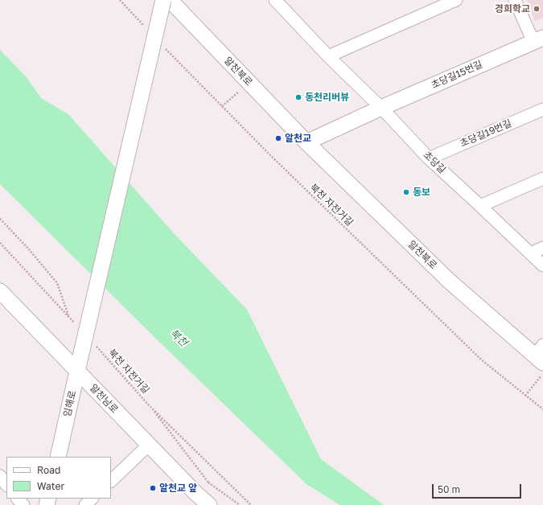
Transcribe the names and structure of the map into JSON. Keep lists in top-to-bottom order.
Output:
{
  "streets": {
    "street": [
      "알천북로",
      "초당길15번길",
      "초당길19번길",
      "초당길",
      "알천남로",
      "임해로"
    ],
    "path": ["북천 자전거길"]
  },
  "crossings": [
    ["초당길15번길", "초당길"],
    ["초당길19번길", "초당길"],
    ["북천 자전거길", "임해로"],
    ["알천남로", "임해로"]
  ],
  "water": ["북천"],
  "places": [
    "경희학교",
    "동천리버뷰",
    "알천교",
    "동보",
    "알천교 앞"
  ],
  "legend": ["Road", "Water"],
  "scale_bar": "50 m"
}
